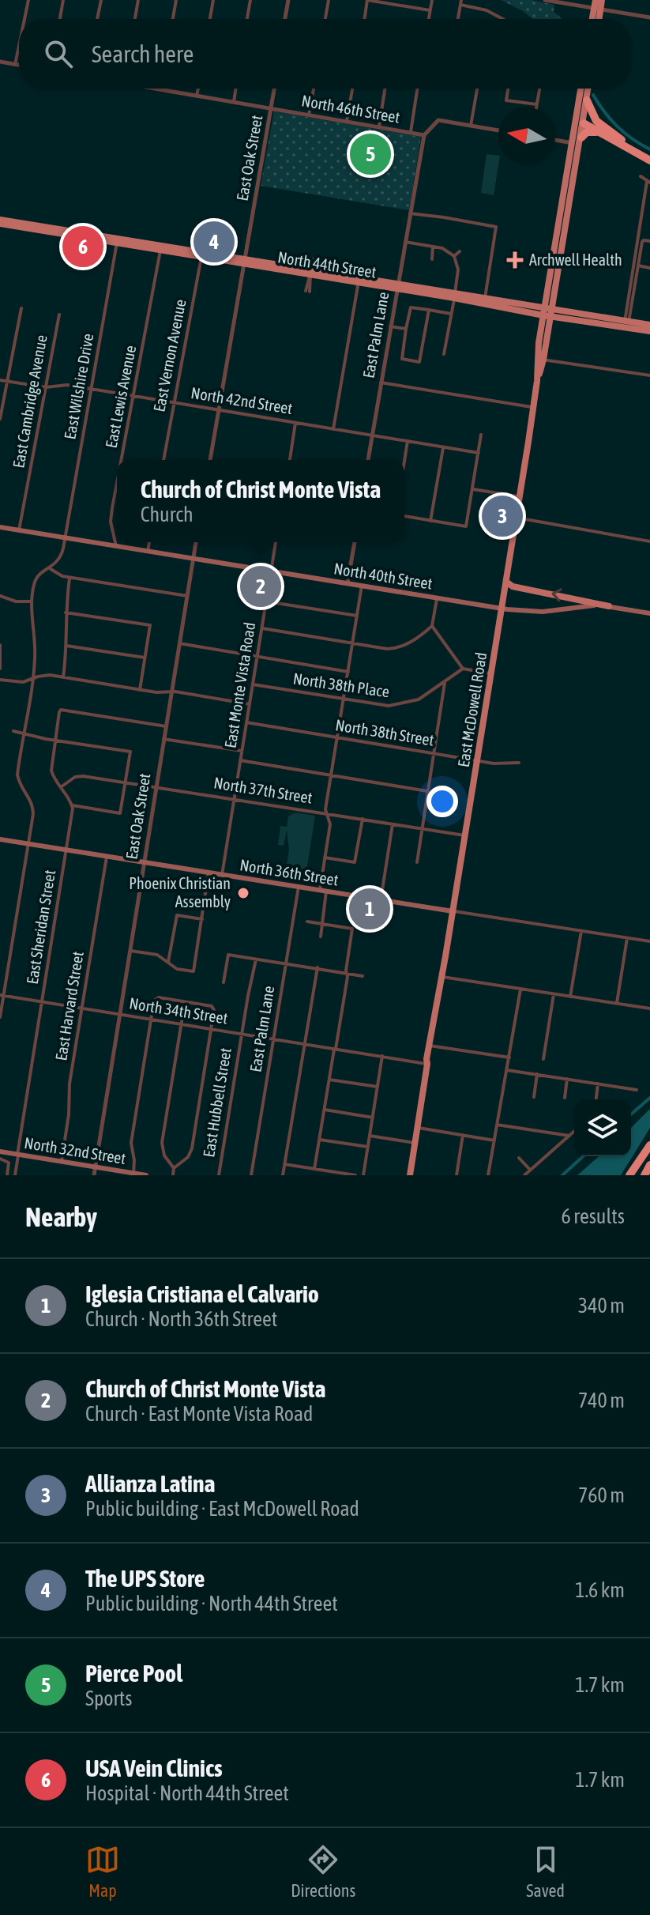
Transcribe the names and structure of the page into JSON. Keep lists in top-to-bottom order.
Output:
{
  "streets": {
    "main road": [
      "North 44th Street",
      "North 40th Street",
      "East McDowell Road",
      "North 36th Street",
      "North 32nd Street"
    ],
    "street": [
      "North 46th Street",
      "East Oak Street",
      "East Palm Lane",
      "East Vernon Avenue",
      "East Wilshire Drive",
      "East Lewis Avenue",
      "North 42nd Street",
      "East Cambridge Avenue",
      "East Monte Vista Road",
      "North 38th Place",
      "North 38th Street",
      "North 37th Street",
      "East Sheridan Street",
      "East Harvard Street",
      "North 34th Street",
      "East Hubbell Street"
    ]
  },
  "crossings": [
    ["North 46th Street", "East Oak Street"],
    ["North 46th Street", "East Palm Lane"],
    ["East Oak Street", "North 44th Street"],
    ["East Oak Street", "North 42nd Street"],
    ["East Oak Street", "North 40th Street"],
    ["East Oak Street", "North 37th Street"],
    ["East Oak Street", "North 36th Street"],
    ["East Oak Street", "North 34th Street"],
    ["East Oak Street", "North 32nd Street"],
    ["North 44th Street", "East Palm Lane"],
    ["North 44th Street", "East Vernon Avenue"],
    ["North 44th Street", "East Wilshire Drive"],
    ["North 44th Street", "East Lewis Avenue"],
    ["North 44th Street", "East McDowell Road"],
    ["East Palm Lane", "North 42nd Street"],
    ["East Palm Lane", "North 36th Street"],
    ["East Palm Lane", "North 34th Street"],
    ["East Vernon Avenue", "North 42nd Street"],
    ["East Wilshire Drive", "North 42nd Street"],
    ["East Wilshire Drive", "North 40th Street"],
    ["East Lewis Avenue", "North 42nd Street"],
    ["East Lewis Avenue", "North 40th Street"],
    ["North 42nd Street", "East Cambridge Avenue"],
    ["East Cambridge Avenue", "North 40th Street"],
    ["North 40th Street", "East Monte Vista Road"],
    ["North 40th Street", "East McDowell Road"],
    ["East Monte Vista Road", "North 38th Place"],
    ["East Monte Vista Road", "North 38th Street"],
    ["East Monte Vista Road", "North 37th Street"],
    ["East Monte Vista Road", "North 36th Street"],
    ["East McDowell Road", "North 38th Street"],
    ["East McDowell Road", "North 37th Street"],
    ["East McDowell Road", "North 36th Street"],
    ["East McDowell Road", "North 34th Street"],
    ["North 36th Street", "East Sheridan Street"],
    ["North 36th Street", "East Harvard Street"],
    ["East Sheridan Street", "North 34th Street"],
    ["East Sheridan Street", "North 32nd Street"],
    ["East Harvard Street", "North 34th Street"],
    ["East Harvard Street", "North 32nd Street"],
    ["North 34th Street", "East Hubbell Street"]
  ],
  "places": {
    "health": ["Archwell Health"],
    "other": ["Phoenix Christian Assembly"]
  },
  "north": "left",
  "page": {
    "search": "Search here",
    "pins": [
      "5",
      "4",
      "6",
      "3",
      "2",
      "1"
    ],
    "popup": ["Church of Christ Monte Vista", "Church"],
    "heading": ["Nearby", "6 results"],
    "list": [
      {
        "mark": "1",
        "name": "Iglesia Cristiana el Calvario",
        "note": "Church · North 36th Street",
        "value": "340 m"
      },
      {
        "mark": "2",
        "name": "Church of Christ Monte Vista",
        "note": "Church · East Monte Vista Road",
        "value": "740 m"
      },
      {
        "mark": "3",
        "name": "Allianza Latina",
        "note": "Public building · East McDowell Road",
        "value": "760 m"
      },
      {
        "mark": "4",
        "name": "The UPS Store",
        "note": "Public building · North 44th Street",
        "value": "1.6 km"
      },
      {
        "mark": "5",
        "name": "Pierce Pool",
        "note": "Sports",
        "value": "1.7 km"
      },
      {
        "mark": "6",
        "name": "USA Vein Clinics",
        "note": "Hospital · North 44th Street",
        "value": "1.7 km"
      }
    ],
    "nav": ["Map", "Directions", "Saved"]
  }
}
